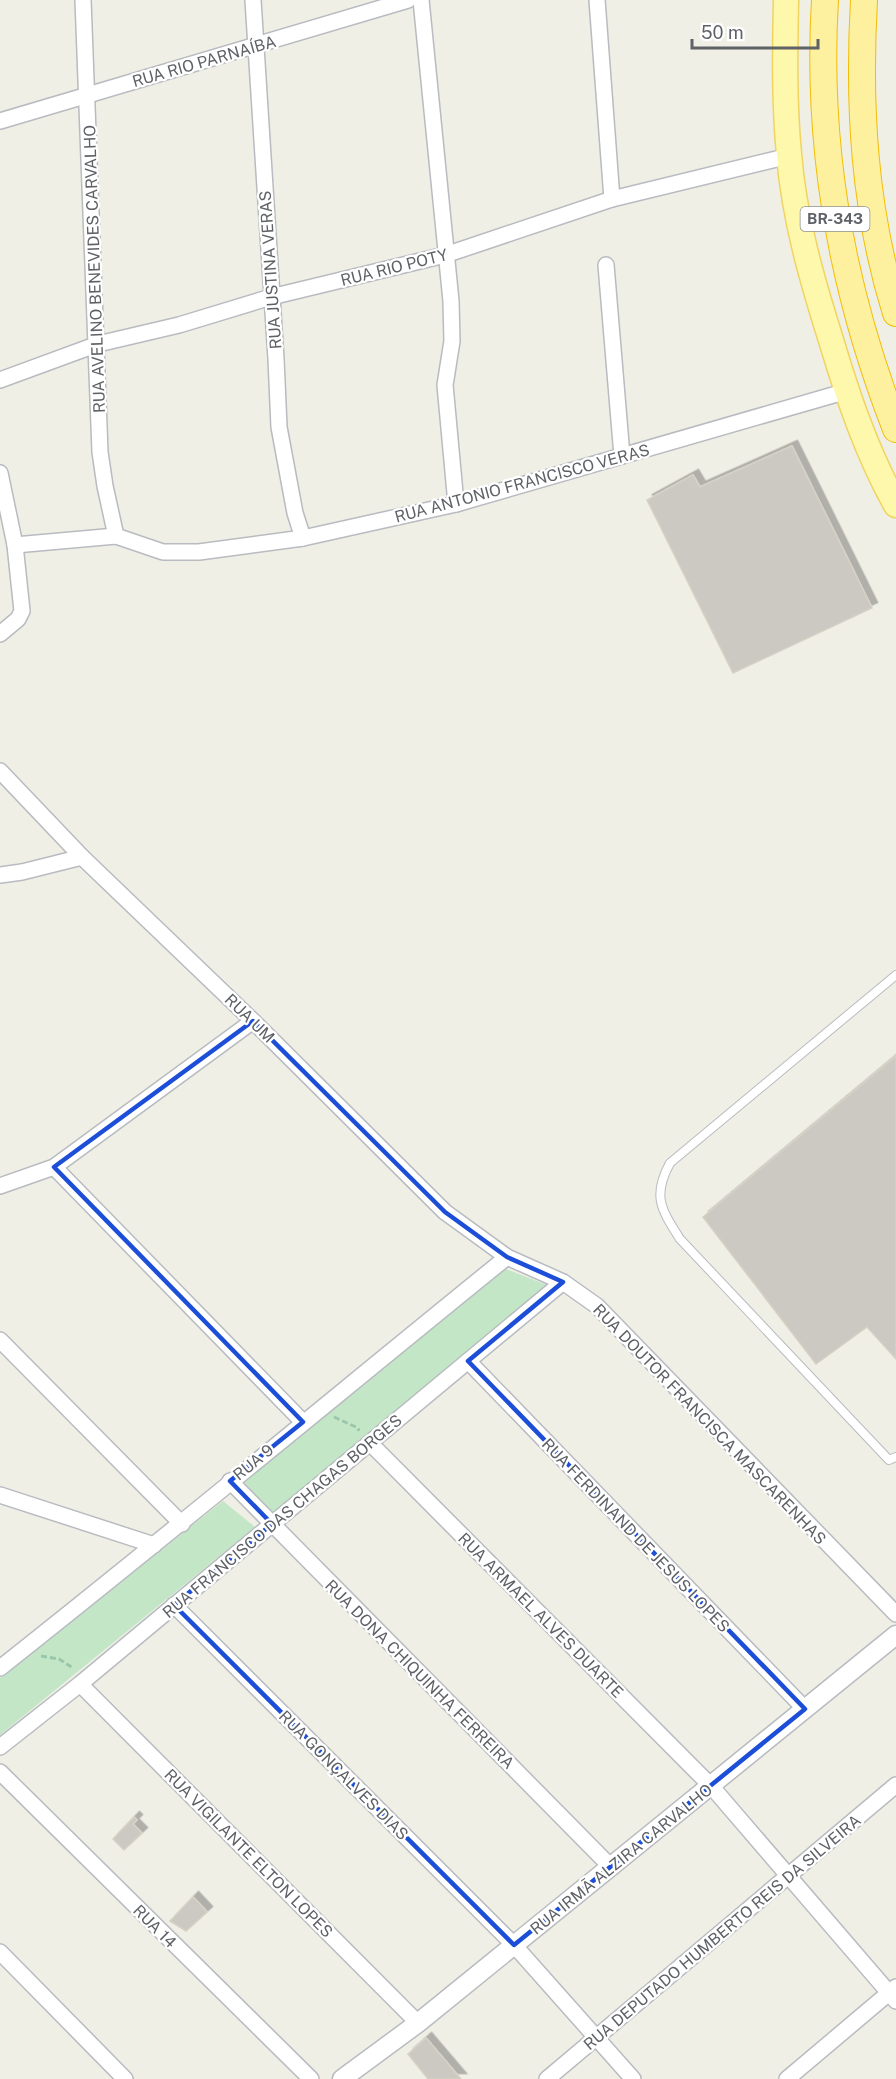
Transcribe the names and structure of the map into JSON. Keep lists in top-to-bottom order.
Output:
{
  "streets": {
    "highway": ["BR-343"],
    "street": [
      "RUA RIO PARNAÍBA",
      "RUA RIO POTY",
      "RUA AVELINO BENEVIDES CARVALHO",
      "RUA JUSTINA VERAS",
      "RUA ANTONIO FRANCISCO VERAS",
      "RUA UM",
      "RUA DOUTOR FRANCISCA MASCARENHAS",
      "RUA 9",
      "RUA FRANCISCO DAS CHAGAS BORGES",
      "RUA FERDINAND DE JESUS LOPES",
      "RUA ARMAEL ALVES DUARTE",
      "RUA DONA CHIQUINHA FERREIRA",
      "RUA GONÇALVES DIAS",
      "RUA VIGILANTE ELTON LOPES",
      "RUA IRMÃ ALZIRA CARVALHO",
      "RUA 14",
      "RUA DEPUTADO HUMBERTO REIS DA SILVEIRA"
    ]
  },
  "crossings": [
    ["RUA RIO PARNAÍBA", "RUA AVELINO BENEVIDES CARVALHO"],
    ["RUA RIO PARNAÍBA", "RUA JUSTINA VERAS"],
    ["RUA RIO POTY", "RUA AVELINO BENEVIDES CARVALHO"],
    ["RUA RIO POTY", "RUA JUSTINA VERAS"],
    ["RUA AVELINO BENEVIDES CARVALHO", "RUA ANTONIO FRANCISCO VERAS"],
    ["RUA JUSTINA VERAS", "RUA ANTONIO FRANCISCO VERAS"],
    ["RUA UM", "RUA DOUTOR FRANCISCA MASCARENHAS"],
    ["RUA UM", "RUA 9"],
    ["RUA DOUTOR FRANCISCA MASCARENHAS", "RUA 9"],
    ["RUA DOUTOR FRANCISCA MASCARENHAS", "RUA FRANCISCO DAS CHAGAS BORGES"],
    ["RUA 9", "RUA DONA CHIQUINHA FERREIRA"],
    ["RUA FRANCISCO DAS CHAGAS BORGES", "RUA FERDINAND DE JESUS LOPES"],
    ["RUA FRANCISCO DAS CHAGAS BORGES", "RUA ARMAEL ALVES DUARTE"],
    ["RUA FRANCISCO DAS CHAGAS BORGES", "RUA DONA CHIQUINHA FERREIRA"],
    ["RUA FRANCISCO DAS CHAGAS BORGES", "RUA GONÇALVES DIAS"],
    ["RUA FRANCISCO DAS CHAGAS BORGES", "RUA VIGILANTE ELTON LOPES"],
    ["RUA FERDINAND DE JESUS LOPES", "RUA IRMÃ ALZIRA CARVALHO"],
    ["RUA ARMAEL ALVES DUARTE", "RUA IRMÃ ALZIRA CARVALHO"],
    ["RUA ARMAEL ALVES DUARTE", "RUA DEPUTADO HUMBERTO REIS DA SILVEIRA"],
    ["RUA DONA CHIQUINHA FERREIRA", "RUA IRMÃ ALZIRA CARVALHO"],
    ["RUA GONÇALVES DIAS", "RUA IRMÃ ALZIRA CARVALHO"],
    ["RUA GONÇALVES DIAS", "RUA DEPUTADO HUMBERTO REIS DA SILVEIRA"],
    ["RUA VIGILANTE ELTON LOPES", "RUA IRMÃ ALZIRA CARVALHO"]
  ],
  "scale_bar": "50 m"
}
